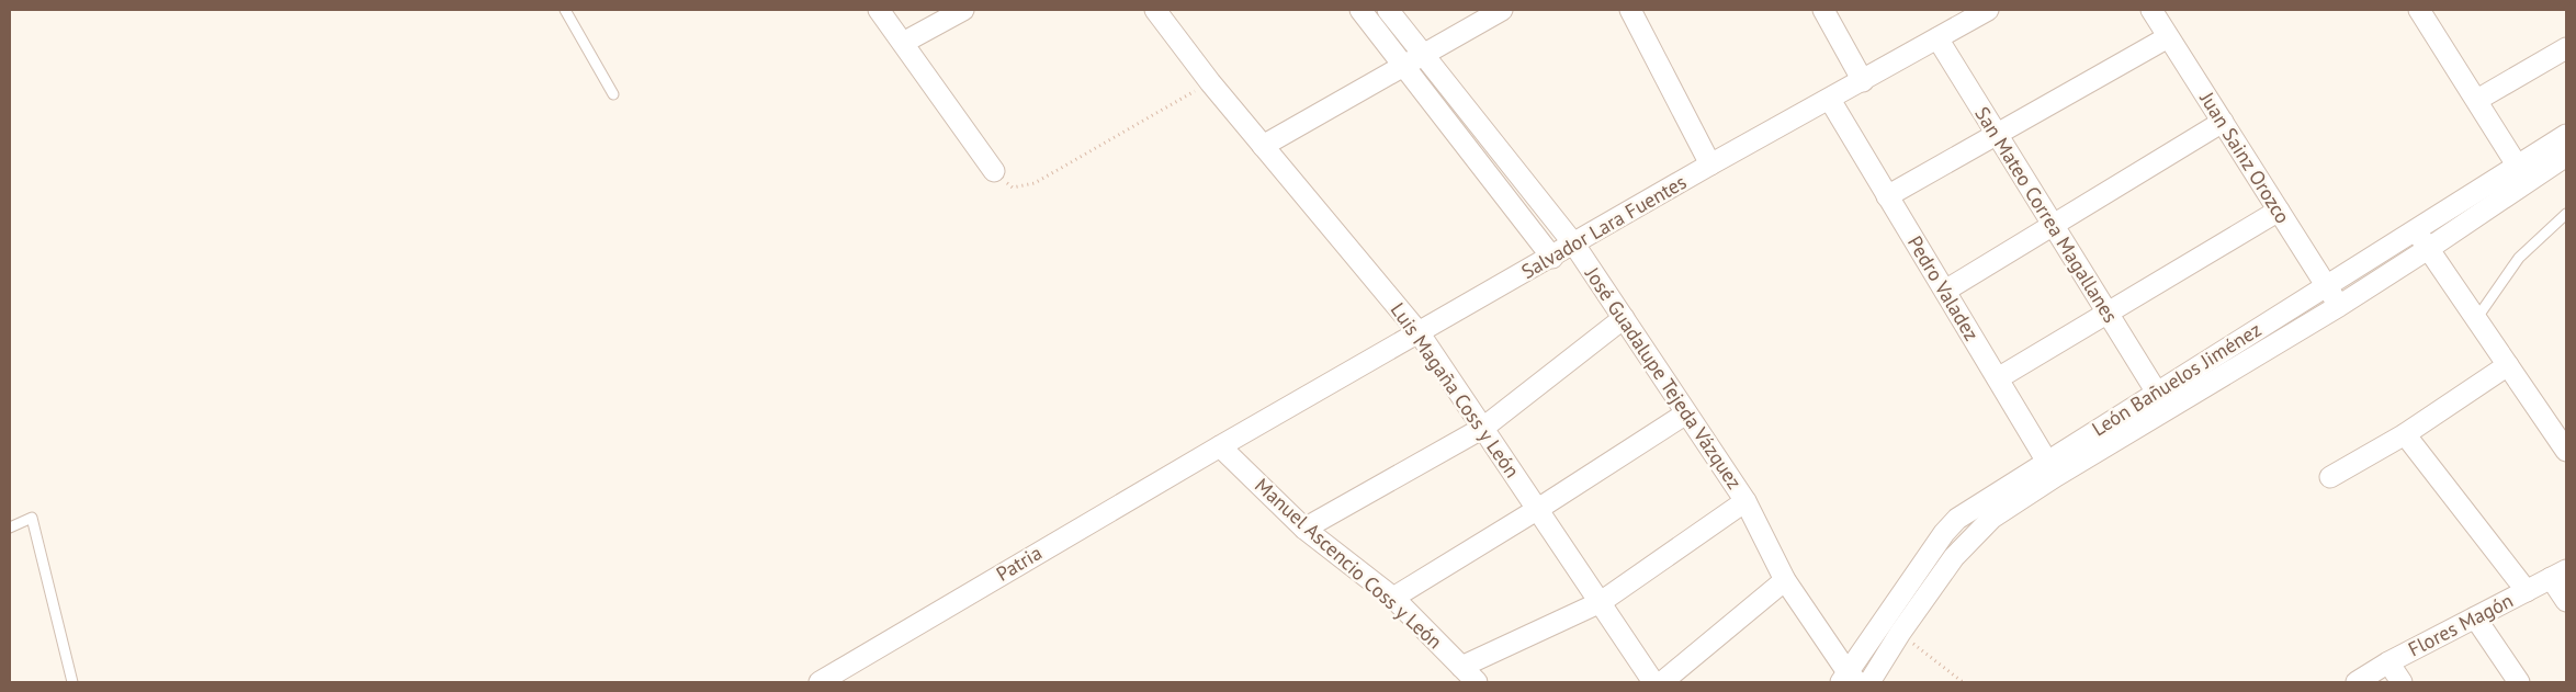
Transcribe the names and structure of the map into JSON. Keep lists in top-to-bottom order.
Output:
{
  "streets": {
    "street": [
      "Juan Sainz Orozco",
      "San Mateo Correa Magallanes",
      "Salvador Lara Fuentes",
      "Pedro Valadez",
      "José Guadalupe Tejeda Vázquez",
      "León Bañuelos Jiménez",
      "Luis Magaña Coss y León",
      "Patria",
      "Manuel Ascencio Coss y León",
      "Flores Magón"
    ]
  },
  "crossings": [
    ["Juan Sainz Orozco", "León Bañuelos Jiménez"],
    ["San Mateo Correa Magallanes", "Salvador Lara Fuentes"],
    ["San Mateo Correa Magallanes", "León Bañuelos Jiménez"],
    ["Salvador Lara Fuentes", "Pedro Valadez"],
    ["Salvador Lara Fuentes", "José Guadalupe Tejeda Vázquez"],
    ["Salvador Lara Fuentes", "Luis Magaña Coss y León"],
    ["Salvador Lara Fuentes", "Patria"],
    ["Salvador Lara Fuentes", "Manuel Ascencio Coss y León"],
    ["Pedro Valadez", "León Bañuelos Jiménez"],
    ["José Guadalupe Tejeda Vázquez", "León Bañuelos Jiménez"],
    ["Patria", "Manuel Ascencio Coss y León"]
  ]
}
